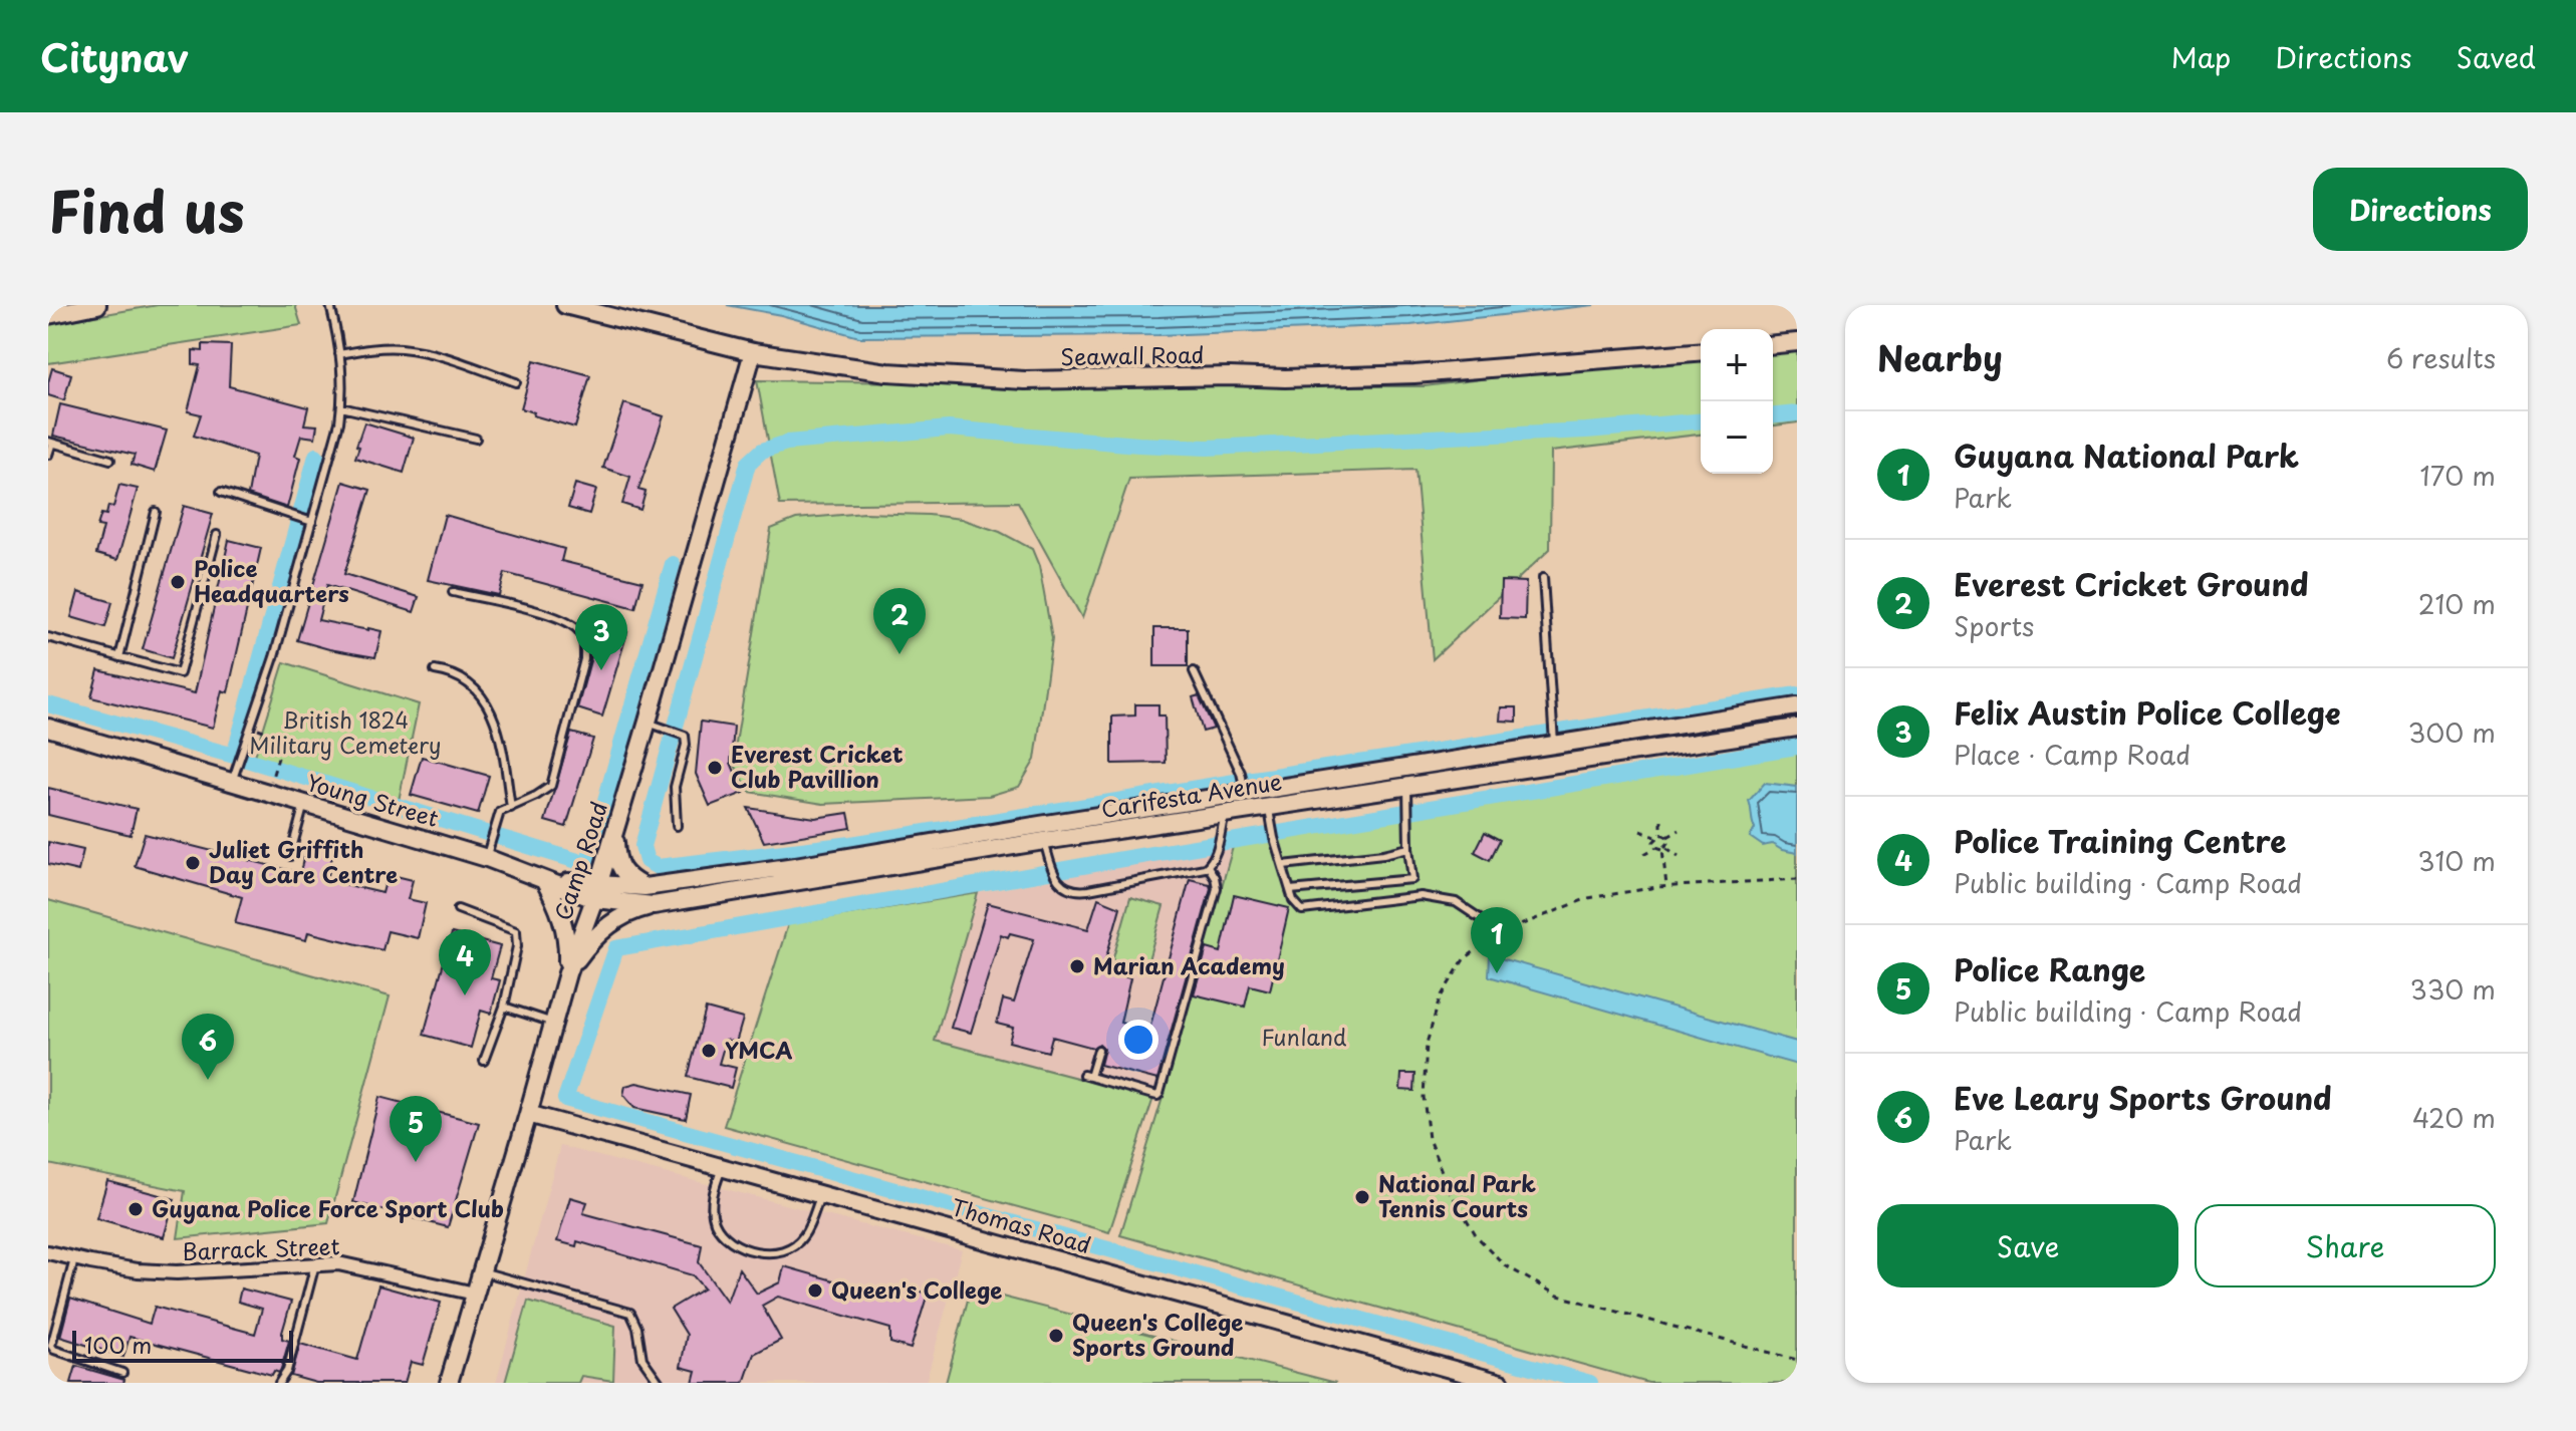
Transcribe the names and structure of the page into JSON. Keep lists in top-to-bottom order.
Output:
{
  "streets": {
    "main road": [
      "Seawall Road",
      "Carifesta Avenue",
      "Young Street",
      "Camp Road",
      "Thomas Road"
    ],
    "street": ["Barrack Street"]
  },
  "crossings": [
    ["Seawall Road", "Camp Road"],
    ["Carifesta Avenue", "Young Street"],
    ["Carifesta Avenue", "Camp Road"],
    ["Young Street", "Camp Road"],
    ["Camp Road", "Thomas Road"],
    ["Camp Road", "Barrack Street"]
  ],
  "parks": ["British 1824 Military Cemetery", "Funland"],
  "places": [
    "Police Headquarters",
    "Everest Cricket Club Pavillion",
    "Juliet Griffith Day Care Centre",
    "Marian Academy",
    "YMCA",
    "National Park Tennis Courts",
    "Guyana Police Force Sport Club",
    "Queen's College",
    "Queen's College Sports Ground"
  ],
  "scale_bar": "100 m",
  "page": {
    "header": "Citynav",
    "nav": ["Map", "Directions", "Saved"],
    "title": "Find us",
    "buttons": [
      "Directions",
      ["Save", "Share"]
    ],
    "heading": ["Nearby", "6 results"],
    "map_buttons": ["+", "−"],
    "list": [
      {
        "mark": "1",
        "name": "Guyana National Park",
        "note": "Park",
        "value": "170 m"
      },
      {
        "mark": "2",
        "name": "Everest Cricket Ground",
        "note": "Sports",
        "value": "210 m"
      },
      {
        "mark": "3",
        "name": "Felix Austin Police College",
        "note": "Place · Camp Road",
        "value": "300 m"
      },
      {
        "mark": "4",
        "name": "Police Training Centre",
        "note": "Public building · Camp Road",
        "value": "310 m"
      },
      {
        "mark": "5",
        "name": "Police Range",
        "note": "Public building · Camp Road",
        "value": "330 m"
      },
      {
        "mark": "6",
        "name": "Eve Leary Sports Ground",
        "note": "Park",
        "value": "420 m"
      }
    ],
    "pins": [
      "2",
      "3",
      "1",
      "4",
      "6",
      "5"
    ],
    "scale": "100 m"
  }
}
